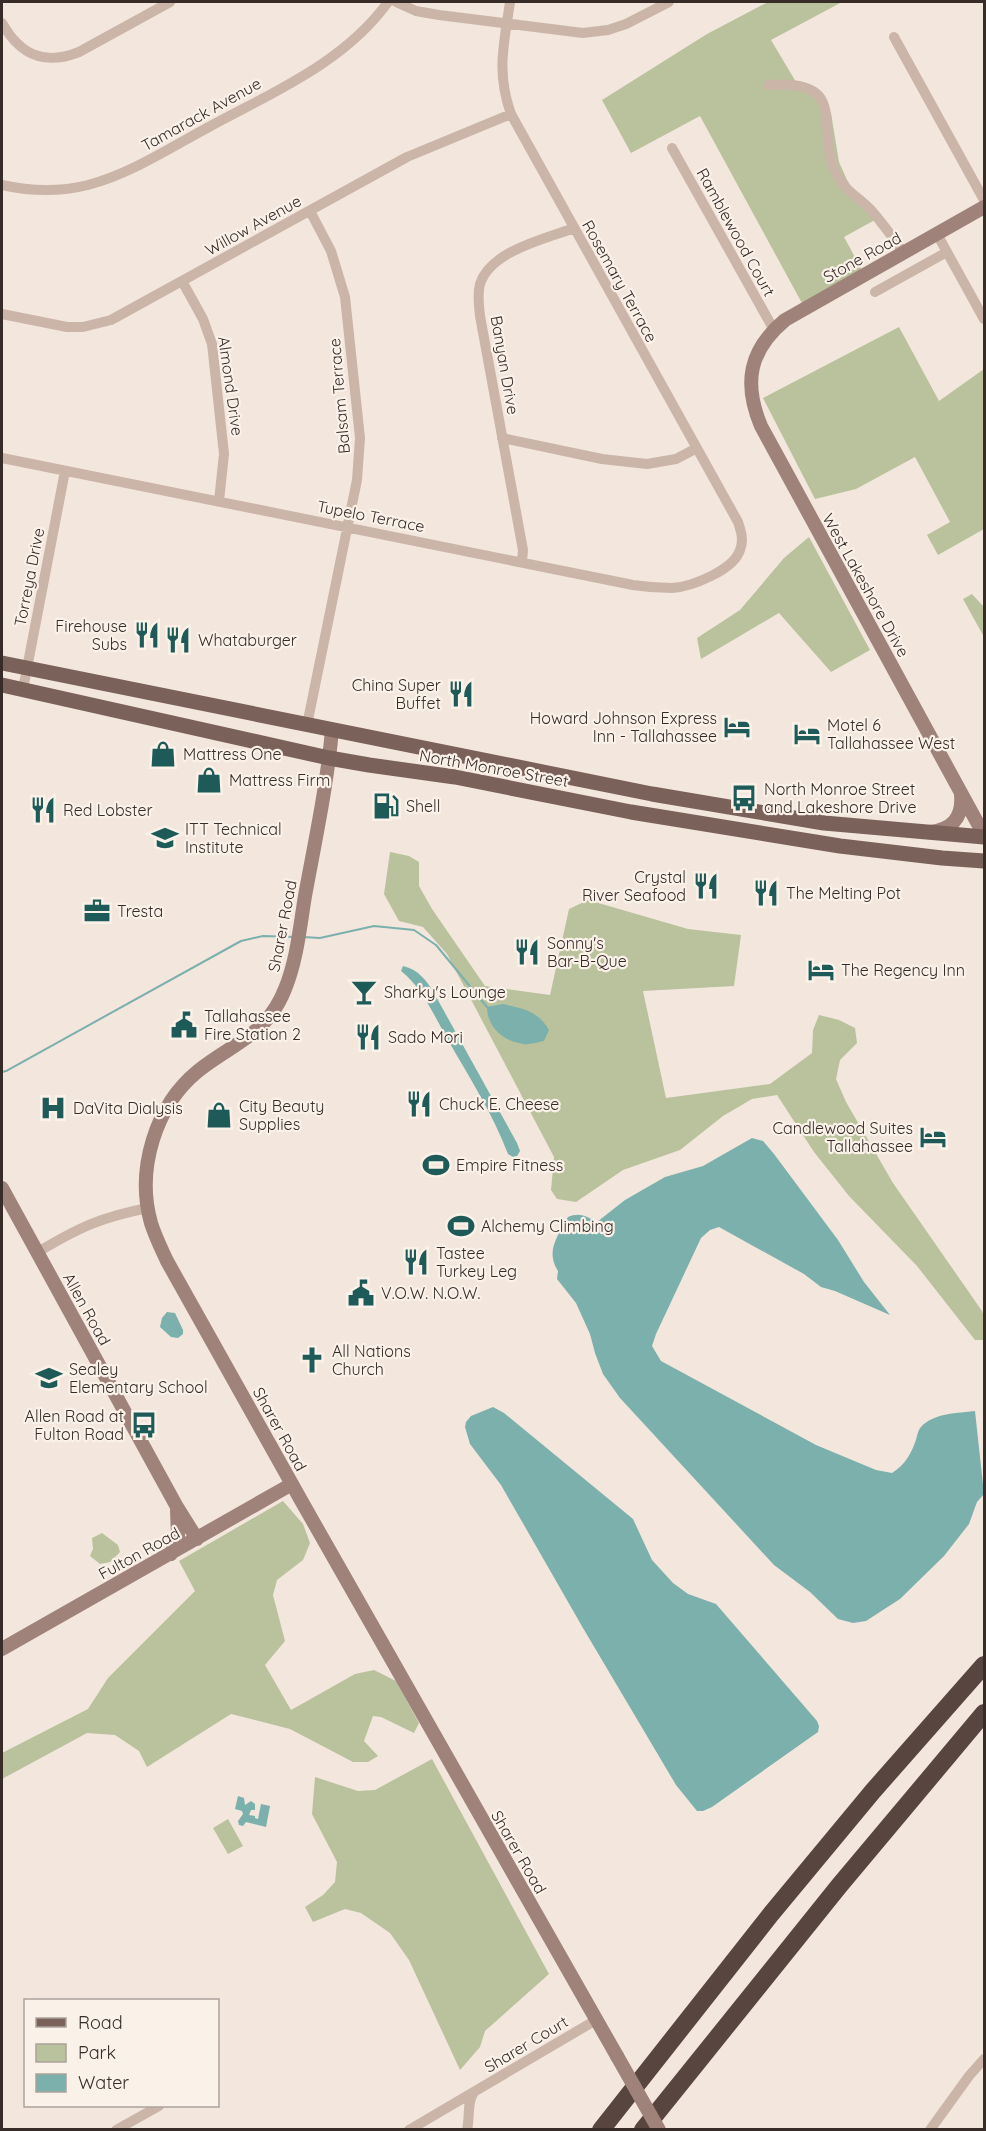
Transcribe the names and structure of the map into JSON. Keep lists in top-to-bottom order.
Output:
{
  "streets": {
    "main road": ["North Monroe Street"],
    "street": [
      "Tamarack Avenue",
      "Willow Avenue",
      "Ramblewood Court",
      "Stone Road",
      "Rosemary Terrace",
      "Banyan Drive",
      "Almond Drive",
      "Balsam Terrace",
      "Tupelo Terrace",
      "Torreya Drive",
      "West Lakeshore Drive",
      "Sharer Road",
      "Allen Road",
      "Fulton Road",
      "Sharer Court"
    ]
  },
  "crossings": [
    ["Willow Avenue", "Rosemary Terrace"],
    ["Willow Avenue", "Almond Drive"],
    ["Willow Avenue", "Balsam Terrace"],
    ["Ramblewood Court", "Stone Road"],
    ["Stone Road", "West Lakeshore Drive"],
    ["Rosemary Terrace", "Banyan Drive"],
    ["Rosemary Terrace", "Tupelo Terrace"],
    ["Banyan Drive", "Tupelo Terrace"],
    ["Almond Drive", "Tupelo Terrace"],
    ["Balsam Terrace", "Tupelo Terrace"],
    ["Balsam Terrace", "North Monroe Street"],
    ["Tupelo Terrace", "Torreya Drive"],
    ["Torreya Drive", "North Monroe Street"],
    ["West Lakeshore Drive", "North Monroe Street"],
    ["North Monroe Street", "Sharer Road"],
    ["Sharer Road", "Fulton Road"],
    ["Sharer Road", "Sharer Court"],
    ["Allen Road", "Fulton Road"]
  ],
  "places": {
    "restaurant": [
      "Firehouse Subs",
      "Whataburger",
      "China Super Buffet",
      "Red Lobster",
      "Crystal River Seafood",
      "The Melting Pot",
      "Sonny's Bar-B-Que",
      "Sado Mori",
      "Chuck E. Cheese",
      "Tastee Turkey Leg"
    ],
    "hotel": [
      "Howard Johnson Express Inn - Tallahassee",
      "Motel 6 Tallahassee West",
      "The Regency Inn",
      "Candlewood Suites Tallahassee"
    ],
    "shop": ["Mattress One", "Mattress Firm", "City Beauty Supplies"],
    "bus stop": ["North Monroe Street and Lakeshore Drive", "Allen Road at Fulton Road"],
    "fuel station": ["Shell"],
    "school or university": ["ITT Technical Institute", "Sealey Elementary School"],
    "office": ["Tresta"],
    "bar": ["Sharky's Lounge"],
    "public building": ["Tallahassee Fire Station 2", "V.O.W. N.O.W."],
    "hospital": ["DaVita Dialysis"],
    "sports": ["Empire Fitness", "Alchemy Climbing"],
    "church": ["All Nations Church"]
  },
  "legend": ["Road", "Park", "Water"]
}
